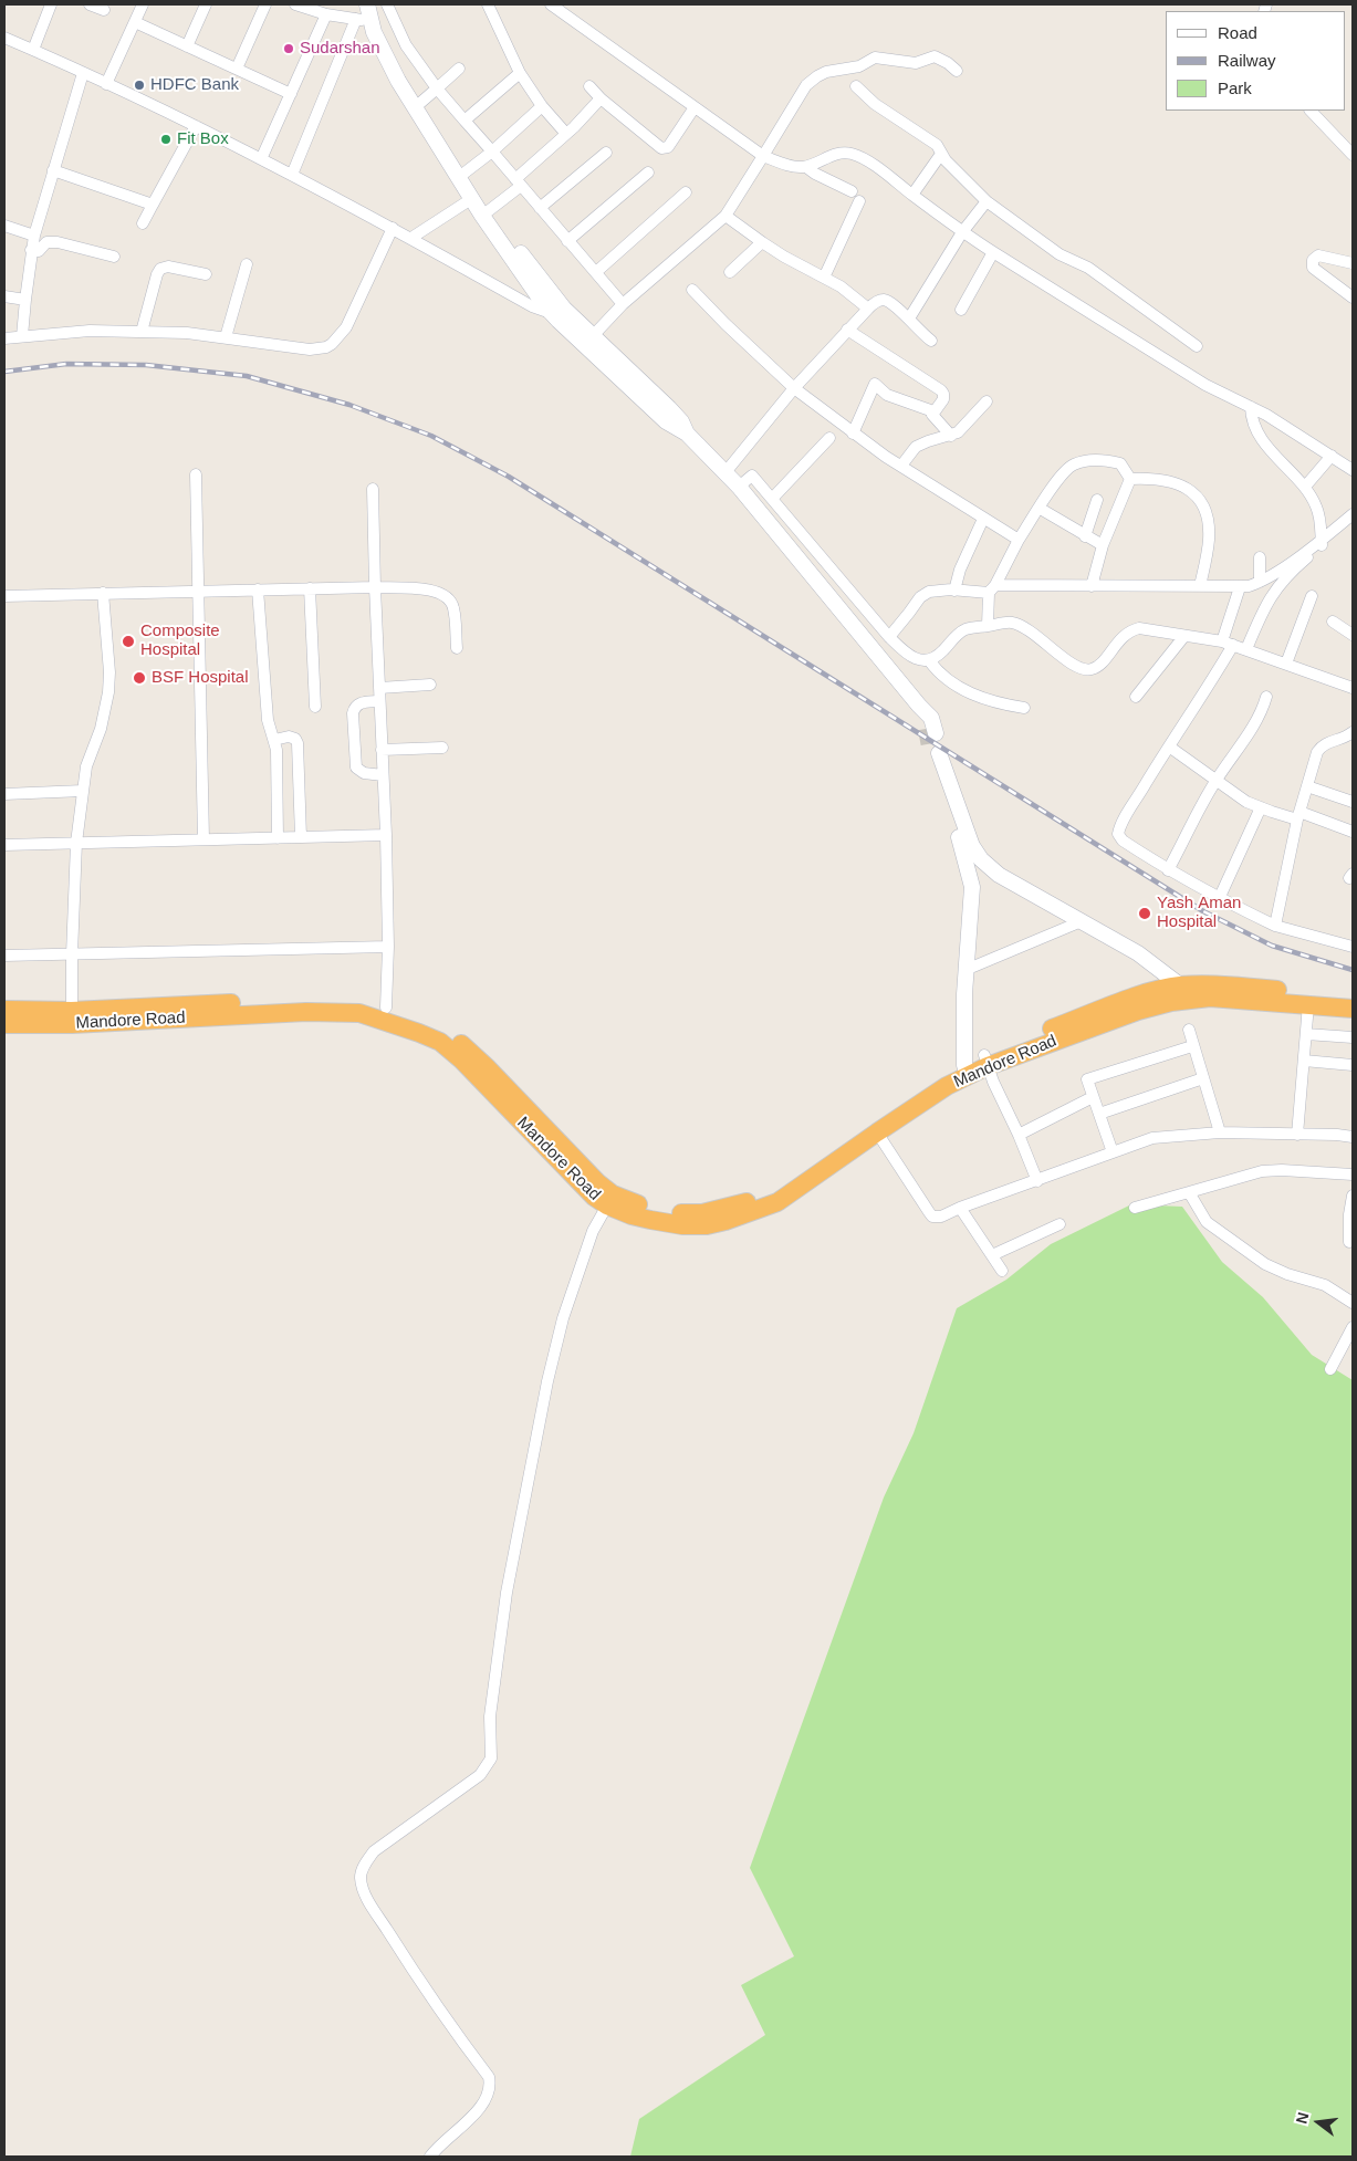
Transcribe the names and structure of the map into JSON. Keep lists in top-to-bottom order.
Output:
{
  "streets": {
    "highway": ["Mandore Road"]
  },
  "places": [
    "Sudarshan",
    "HDFC Bank",
    "Fit Box",
    "Composite Hospital",
    "BSF Hospital",
    "Yash Aman Hospital"
  ],
  "legend": ["Road", "Railway", "Park"],
  "north": "left"
}
